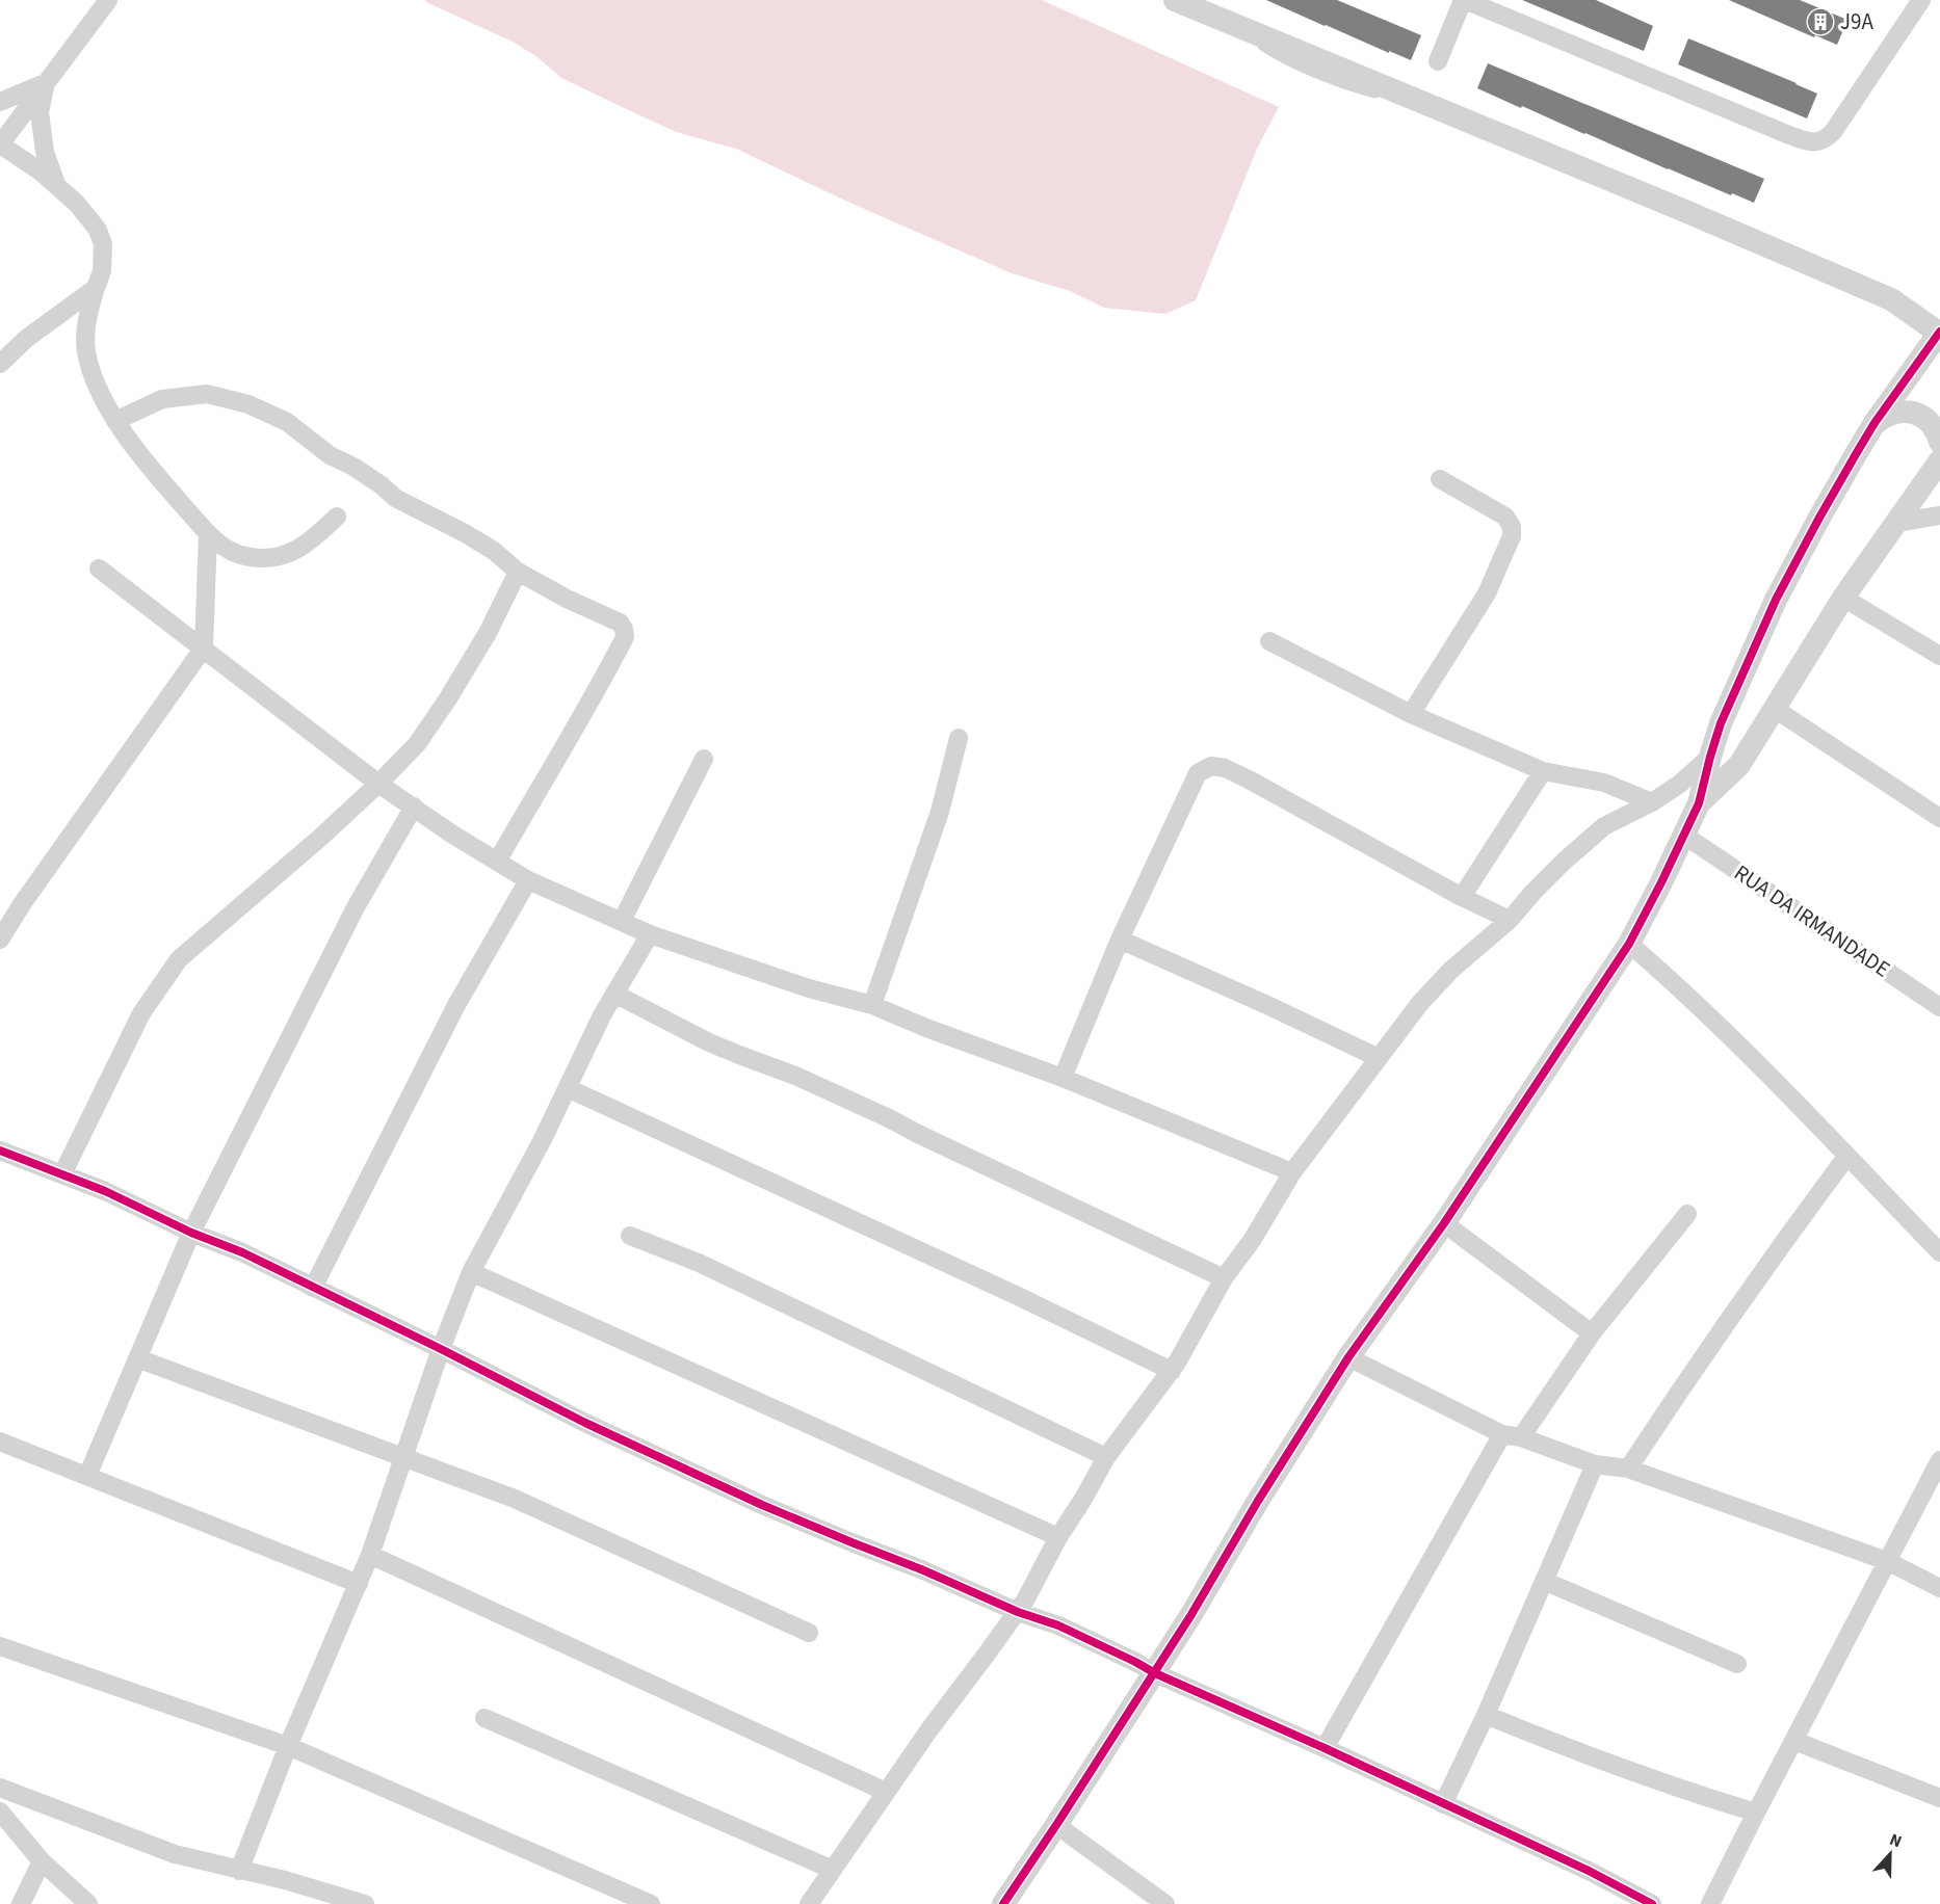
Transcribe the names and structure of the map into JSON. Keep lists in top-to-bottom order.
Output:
{
  "streets": {
    "street": ["RUA DA IRMANDADE"]
  },
  "places": {
    "building": ["J9A"]
  },
  "north": "top"
}
